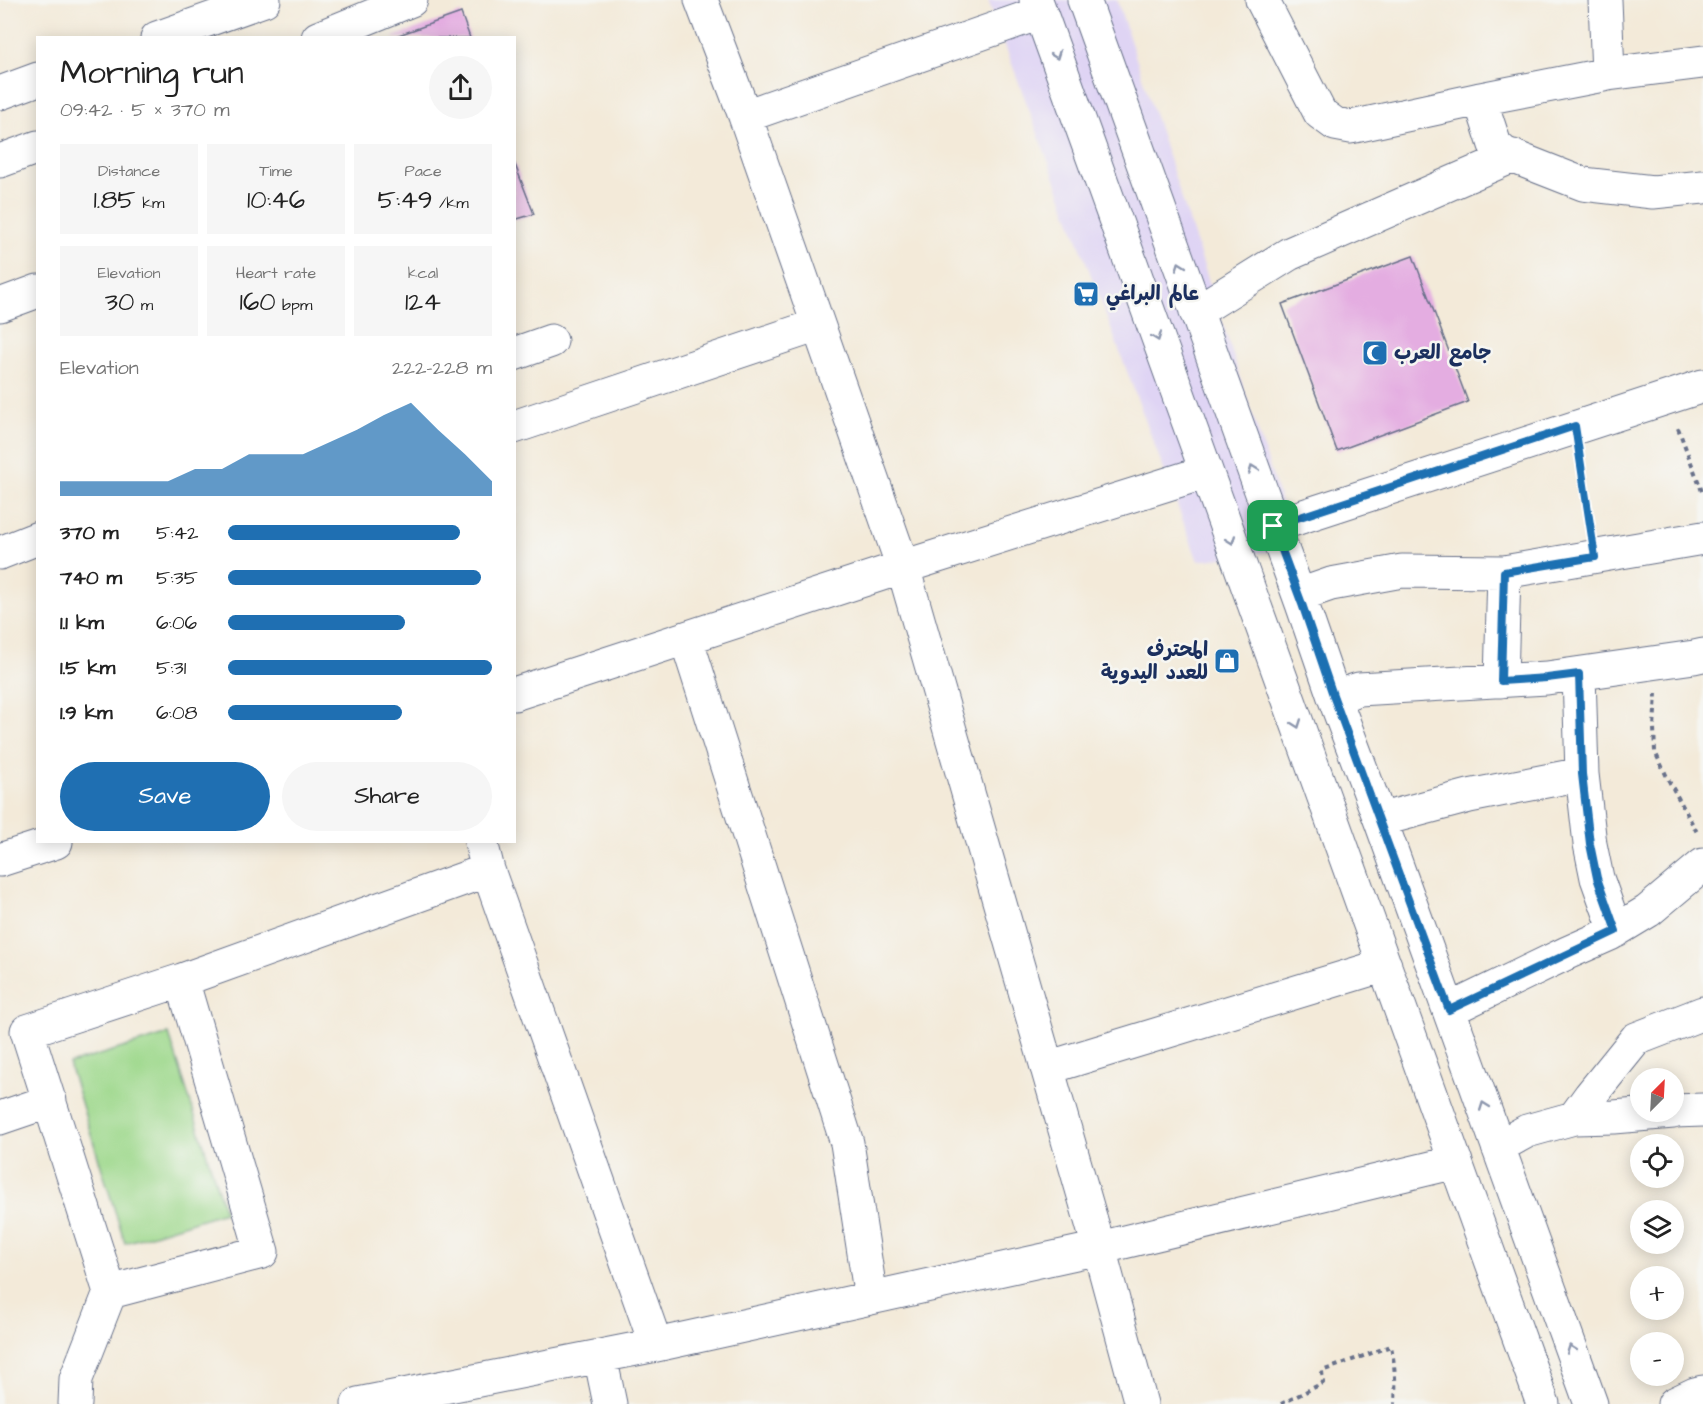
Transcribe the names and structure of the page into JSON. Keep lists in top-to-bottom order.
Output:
{
  "places": {
    "supermarket": ["عالم البراغي"],
    "mosque": ["جامع العرب"],
    "shop": ["المحترف للعدد اليدوية"]
  },
  "north": "top right",
  "page": {
    "heading": ["Morning run", "09:42 · 5 × 370 m"],
    "stats": [
      ["Distance", "1.85 km"],
      ["Time", "10:46"],
      ["Pace", "5:49 /km"],
      ["Elevation", "30 m"],
      ["Heart rate", "160 bpm"],
      ["kcal", "124"]
    ],
    "chart": ["Elevation", "222–228 m"],
    "list": [
      {
        "name": "370 m",
        "note": "5:42"
      },
      {
        "name": "740 m",
        "note": "5:35"
      },
      {
        "name": "1.1 km",
        "note": "6:06"
      },
      {
        "name": "1.5 km",
        "note": "5:31"
      },
      {
        "name": "1.9 km",
        "note": "6:08"
      }
    ],
    "buttons": ["Save", "Share"],
    "map_buttons": ["+", "−"]
  }
}
